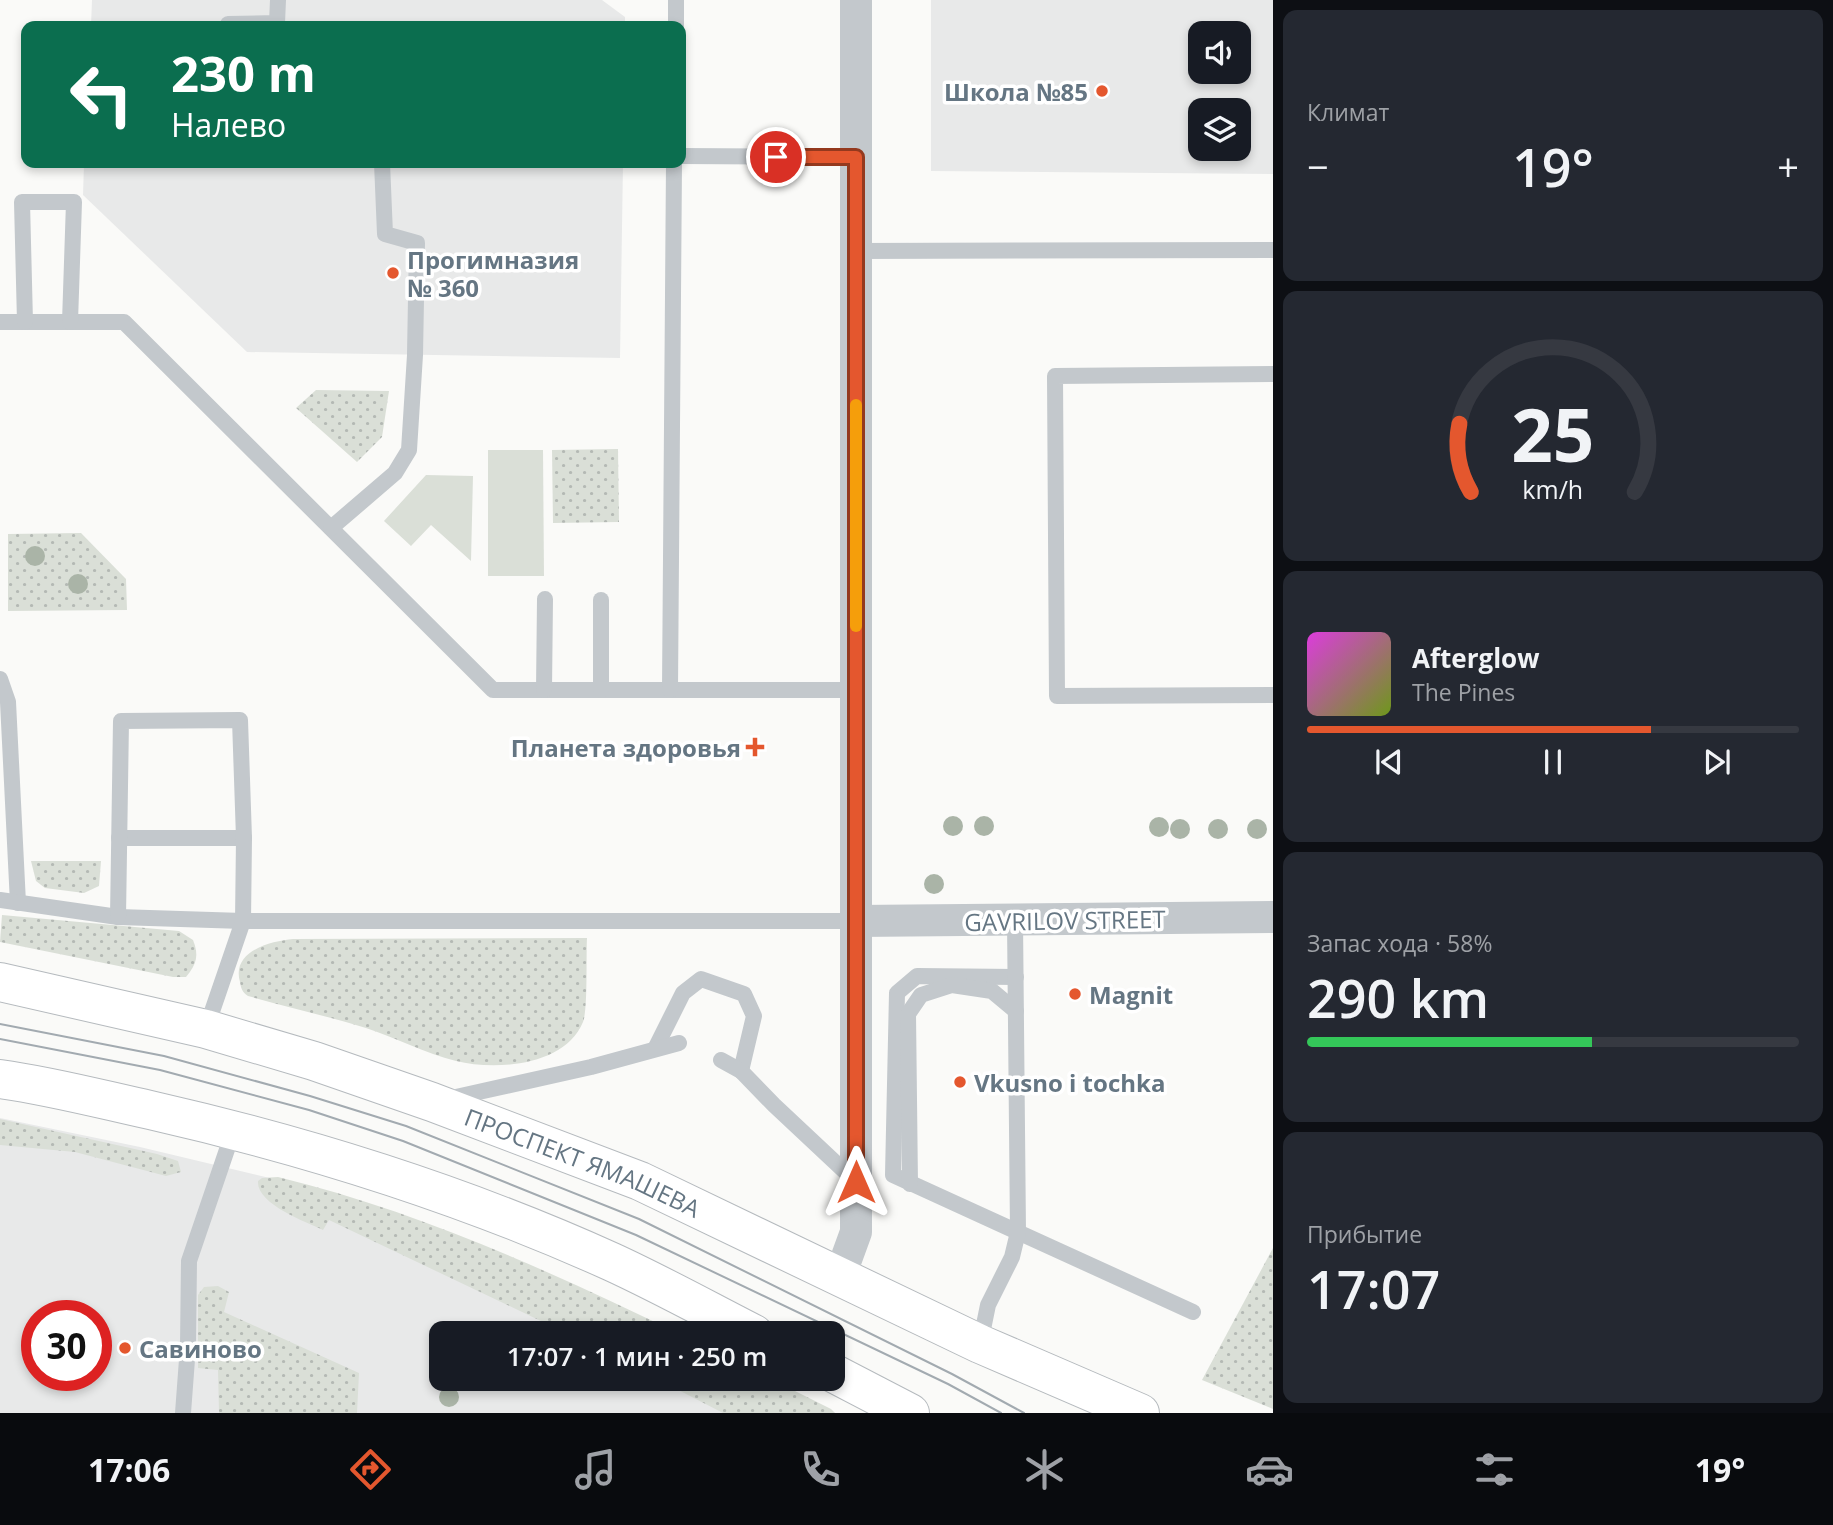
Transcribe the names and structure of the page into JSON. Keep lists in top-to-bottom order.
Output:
{
  "streets": {
    "main road": ["ПРОСПЕКТ ЯМАШЕВА"],
    "street": ["GAVRILOV STREET"]
  },
  "places": {
    "other": [
      "Школа №85",
      "Прогимназия № 360",
      "Magnit",
      "Vkusno i tochka",
      "Савиново"
    ],
    "health": ["Планета здоровья"]
  },
  "page": {
    "tile": [
      "Климат",
      ["Запас хода · 58%", "290 km"],
      ["Прибытие", "17:07"]
    ],
    "turn": ["230 m", "Налево"],
    "heat": ["−", "19°", "+"],
    "song": ["Afterglow", "The Pines"],
    "limit": "30",
    "trip": "17:07 · 1 мин · 250 m",
    "tabs": ["17:06", "19°"],
    "gauge": ["25", "km/h"]
  }
}
